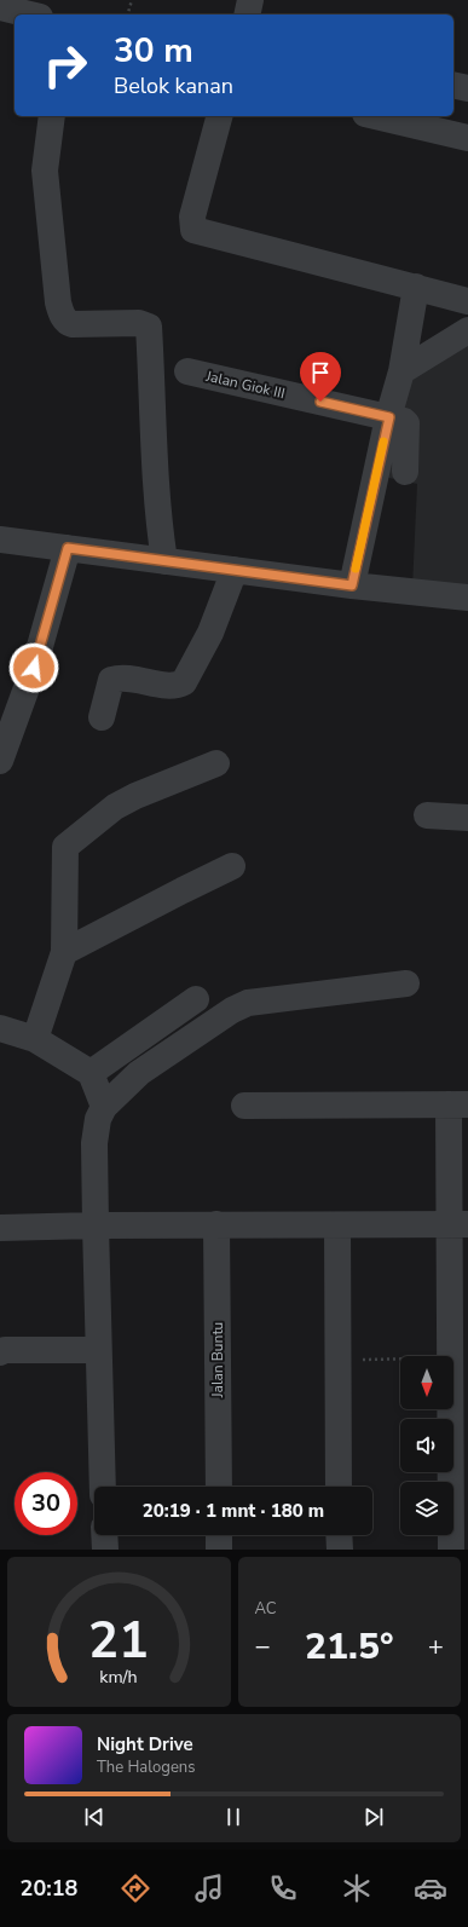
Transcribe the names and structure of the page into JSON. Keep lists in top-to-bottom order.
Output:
{
  "streets": {
    "street": ["Jalan Giok III", "Jalan Buntu"]
  },
  "north": "bottom",
  "page": {
    "turn": ["30 m", "Belok kanan"],
    "limit": "30",
    "trip": "20:19 · 1 mnt · 180 m",
    "tile": "AC",
    "heat": ["−", "21.5°", "+"],
    "song": ["Night Drive", "The Halogens"],
    "tabs": "20:18",
    "gauge": ["21", "km/h"]
  }
}
